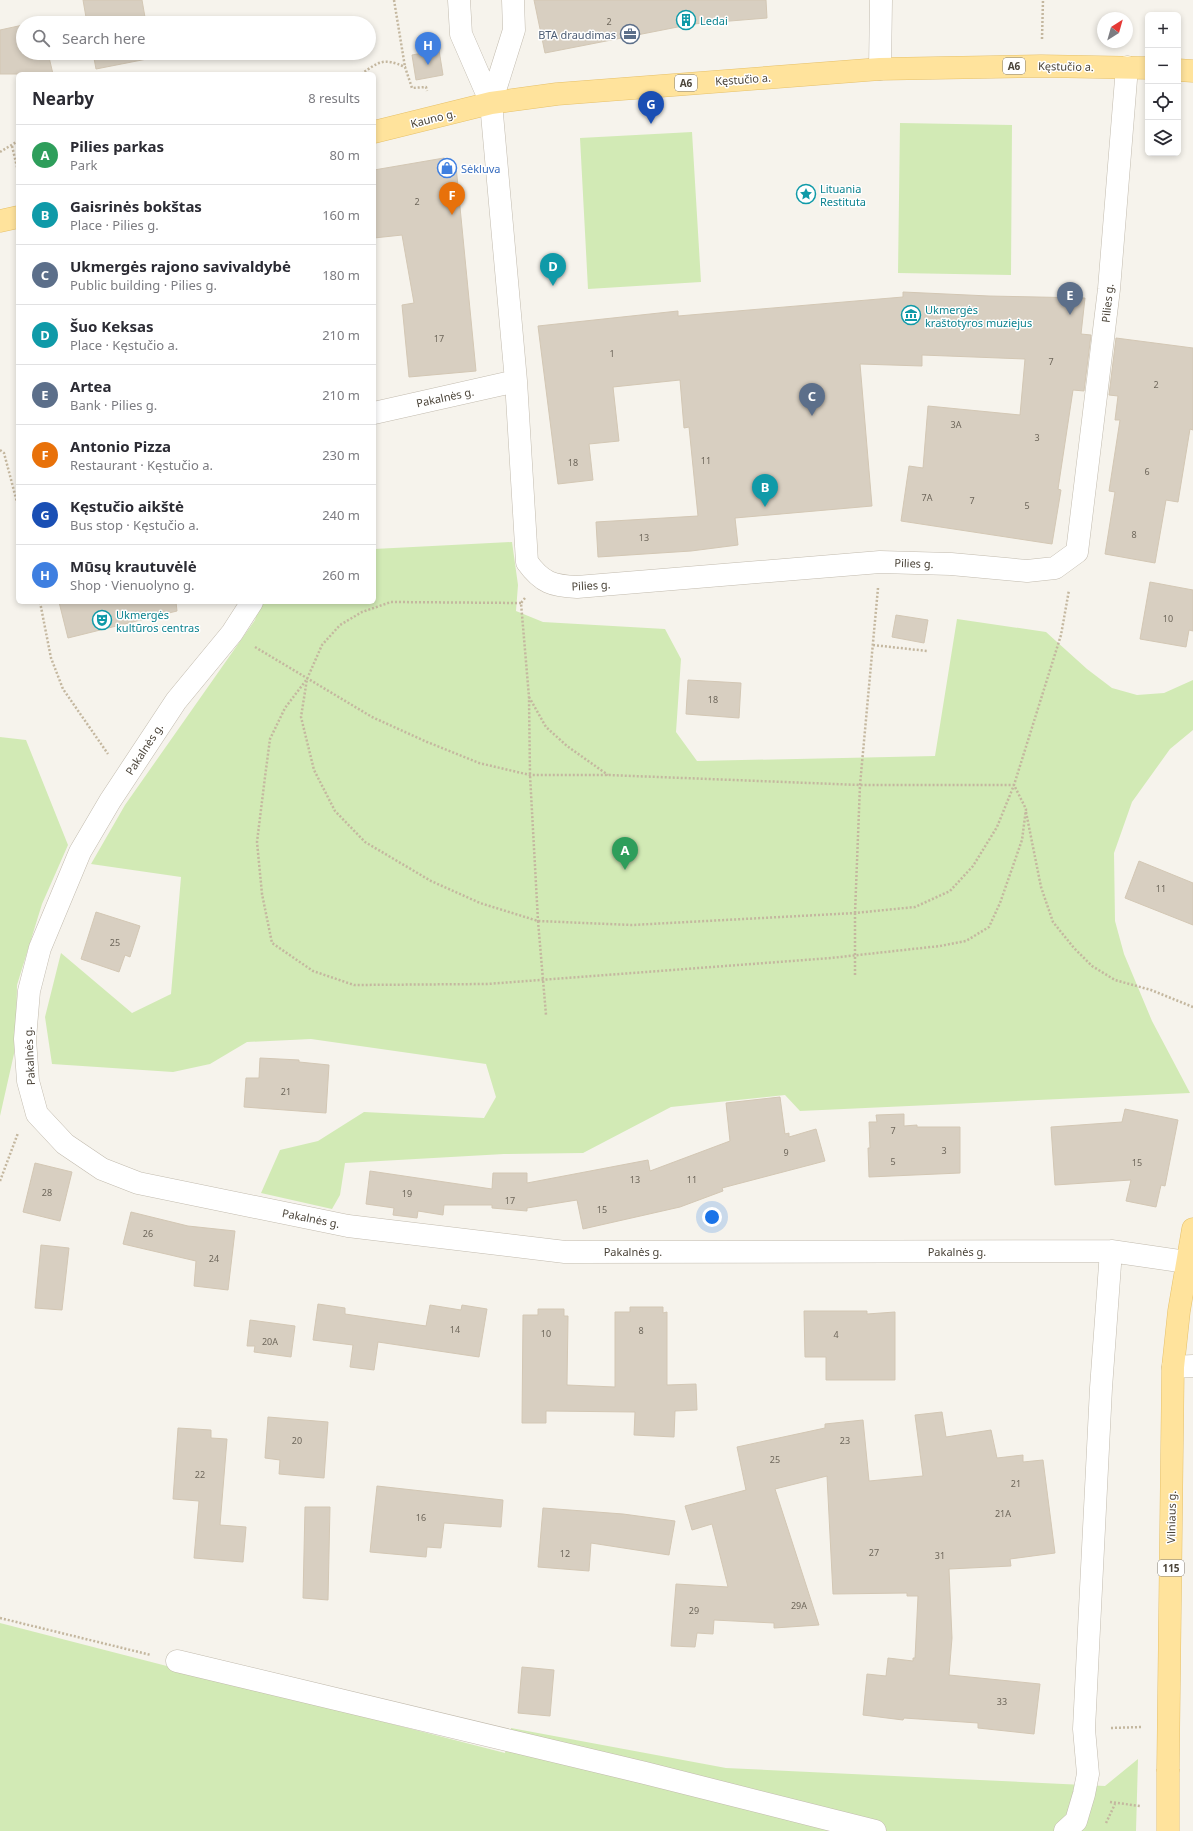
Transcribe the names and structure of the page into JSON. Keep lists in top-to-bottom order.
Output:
{
  "streets": {
    "main road": [
      "A6",
      "Kęstučio a.",
      "Kauno g.",
      "Vilniaus g.",
      "115"
    ],
    "street": ["Pilies g.", "Pakalnės g."]
  },
  "crossings": [
    ["Kęstučio a.", "Kauno g."],
    ["Kęstučio a.", "Pilies g."],
    ["Kauno g.", "Pilies g."],
    ["Pilies g.", "Pakalnės g."],
    ["Pakalnės g.", "Vilniaus g."]
  ],
  "places": {
    "building": ["Ledai"],
    "office": ["BTA draudimas"],
    "shop": ["Sėkluva"],
    "place": ["Lituania Restituta"],
    "museum": ["Ukmergės kraštotyros muziejus"],
    "theatre": ["Ukmergės kultūros centras"]
  },
  "house_numbers": [
    "2",
    "2",
    "17",
    "1",
    "7",
    "2",
    "3A",
    "3",
    "11",
    "18",
    "6",
    "7A",
    "7",
    "5",
    "8",
    "13",
    "10",
    "18",
    "11",
    "25",
    "21",
    "7",
    "3",
    "9",
    "5",
    "15",
    "13",
    "11",
    "28",
    "19",
    "17",
    "15",
    "26",
    "24",
    "14",
    "8",
    "10",
    "4",
    "20A",
    "20",
    "23",
    "25",
    "22",
    "21",
    "21A",
    "16",
    "27",
    "12",
    "31",
    "29A",
    "29",
    "33"
  ],
  "north": "top right",
  "page": {
    "map_buttons": ["+", "−"],
    "search": "Search here",
    "pins": [
      "H",
      "G",
      "F",
      "D",
      "E",
      "C",
      "B",
      "A"
    ],
    "heading": ["Nearby", "8 results"],
    "list": [
      {
        "mark": "A",
        "name": "Pilies parkas",
        "note": "Park",
        "value": "80 m"
      },
      {
        "mark": "B",
        "name": "Gaisrinės bokštas",
        "note": "Place · Pilies g.",
        "value": "160 m"
      },
      {
        "mark": "C",
        "name": "Ukmergės rajono savivaldybė",
        "note": "Public building · Pilies g.",
        "value": "180 m"
      },
      {
        "mark": "D",
        "name": "Šuo Keksas",
        "note": "Place · Kęstučio a.",
        "value": "210 m"
      },
      {
        "mark": "E",
        "name": "Artea",
        "note": "Bank · Pilies g.",
        "value": "210 m"
      },
      {
        "mark": "F",
        "name": "Antonio Pizza",
        "note": "Restaurant · Kęstučio a.",
        "value": "230 m"
      },
      {
        "mark": "G",
        "name": "Kęstučio aikštė",
        "note": "Bus stop · Kęstučio a.",
        "value": "240 m"
      },
      {
        "mark": "H",
        "name": "Mūsų krautuvėlė",
        "note": "Shop · Vienuolyno g.",
        "value": "260 m"
      }
    ]
  }
}
